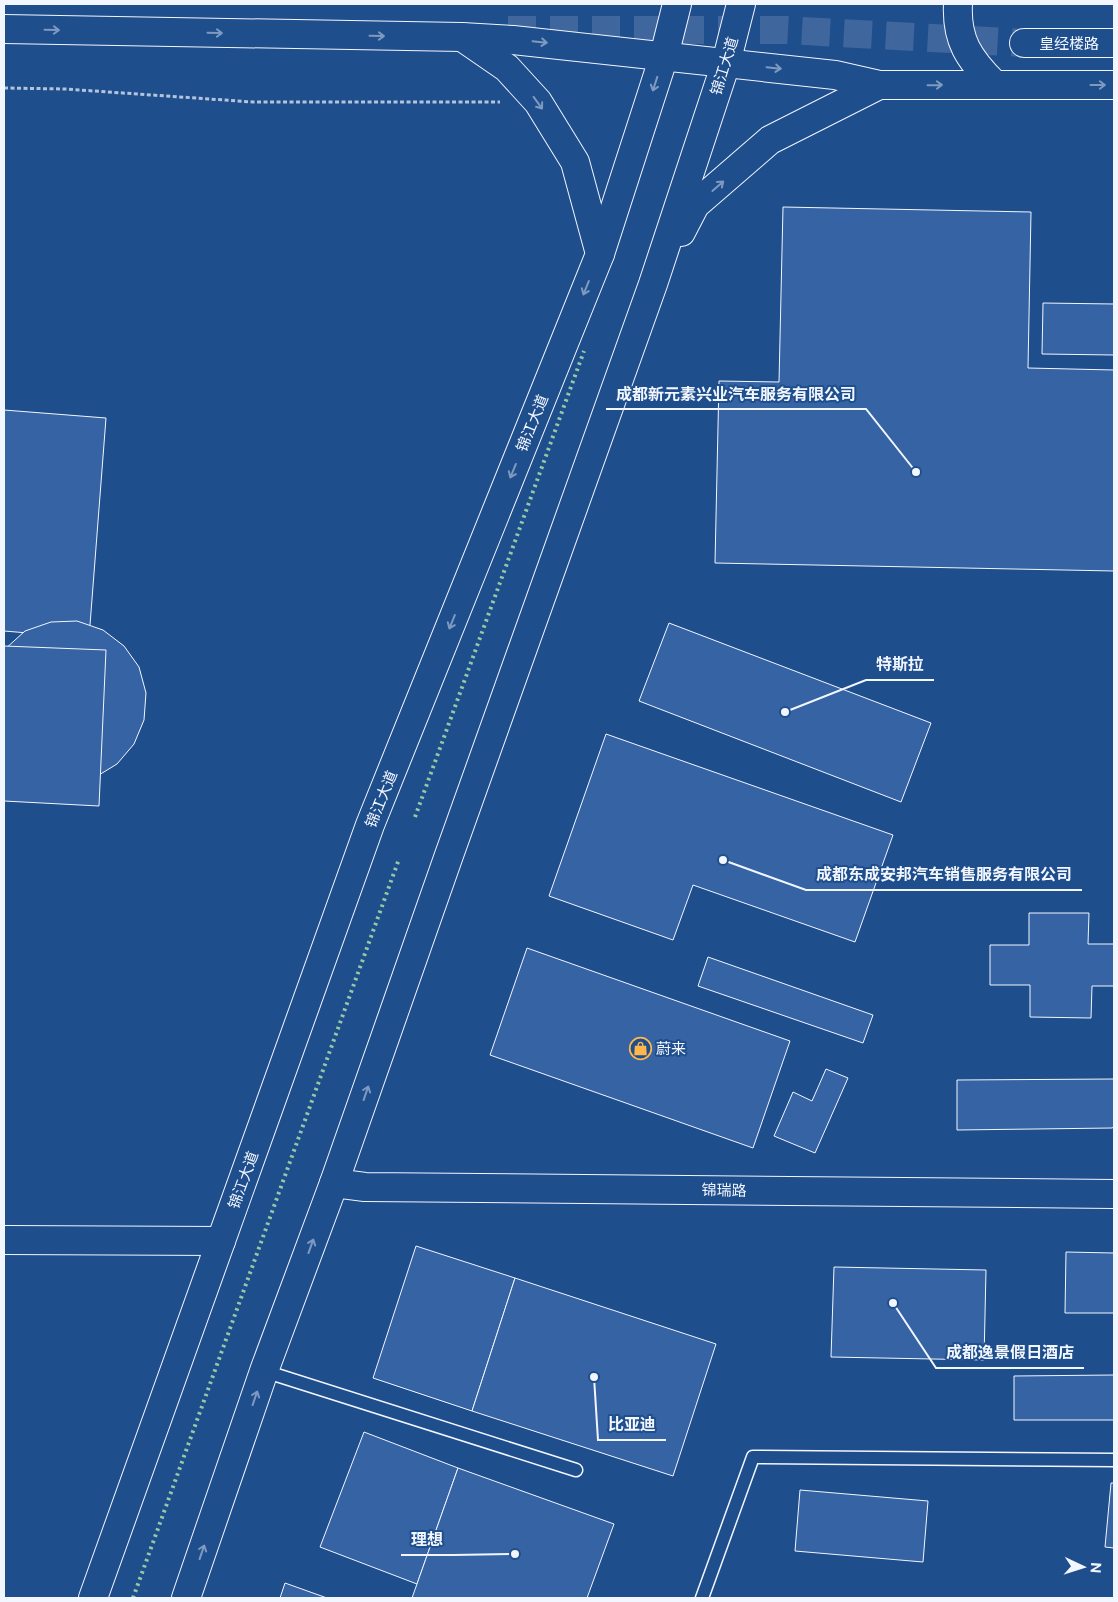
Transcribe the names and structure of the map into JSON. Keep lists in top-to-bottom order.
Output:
{
  "streets": {
    "main road": ["皇经楼路", "锦江大道", "锦瑞路"]
  },
  "crossings": [
    ["锦江大道", "锦瑞路"]
  ],
  "places": {
    "other": [
      "成都新元素兴业汽车服务有限公司",
      "特斯拉",
      "成都东成安邦汽车销售服务有限公司",
      "成都逸景假日酒店",
      "比亚迪",
      "理想"
    ],
    "shop": ["蔚来"]
  },
  "north": "right"
}
